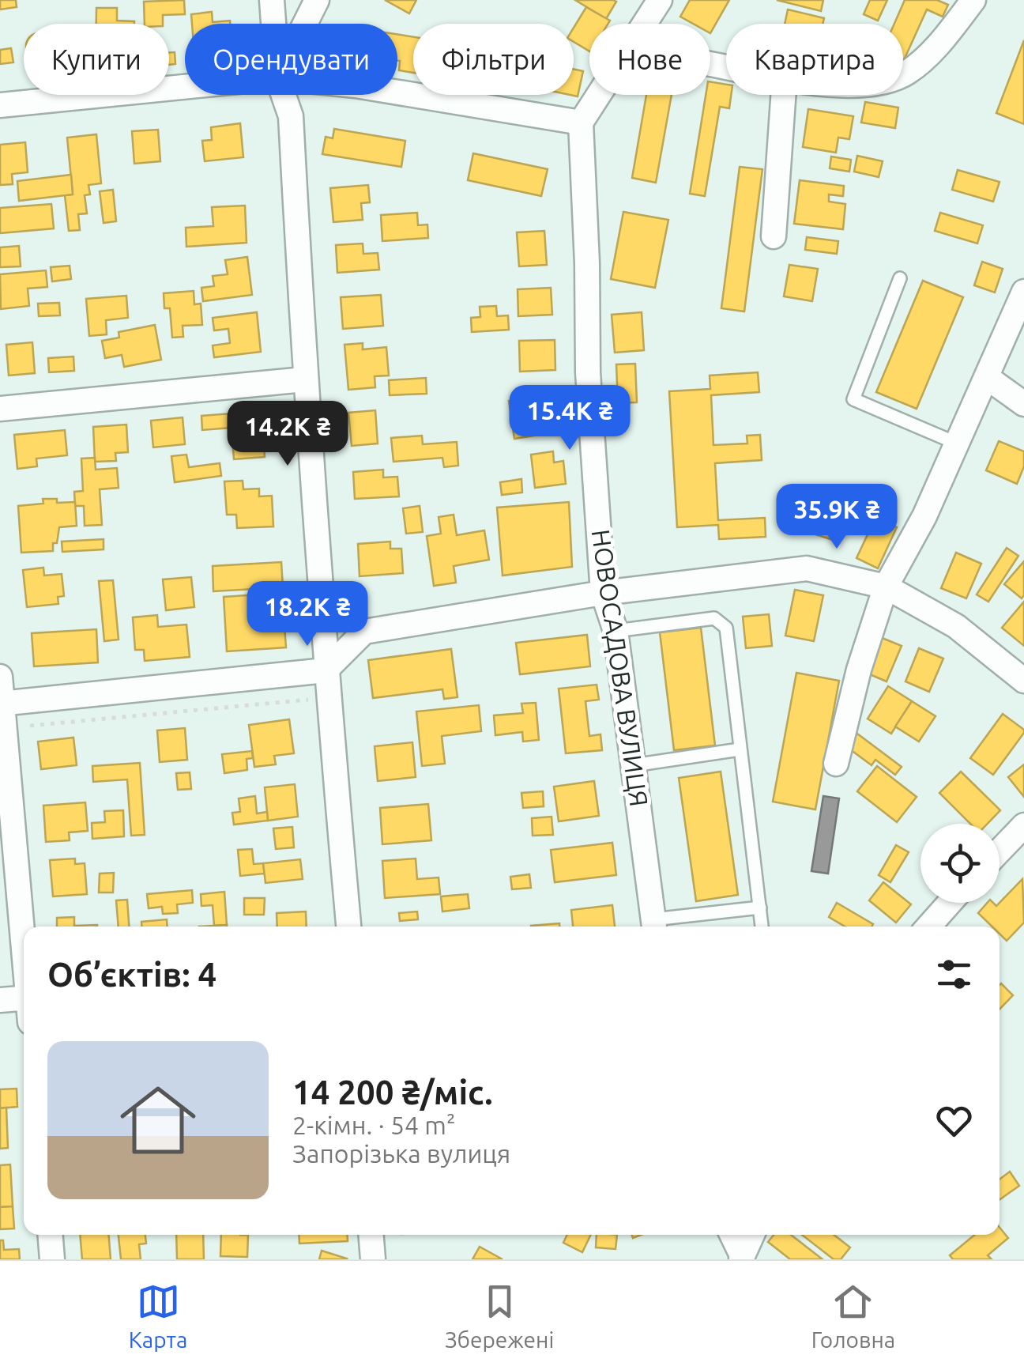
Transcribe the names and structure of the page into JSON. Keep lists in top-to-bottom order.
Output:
{
  "streets": {
    "street": ["НОВОСАДОВА ВУЛИЦЯ"]
  },
  "page": {
    "chip": [
      "Купити",
      "Орендувати",
      "Фільтри",
      "Нове",
      "Квартира"
    ],
    "price": [
      "15.4K ₴",
      "14.2K ₴",
      "35.9K ₴",
      "18.2K ₴"
    ],
    "heading": "Об’єктів: 4",
    "list": [
      {
        "name": "14 200 ₴/міс.",
        "note": "2-кімн. · 54 m² · Запорізька вулиця"
      }
    ],
    "tabs": ["Карта", "Збережені", "Головна"]
  }
}
